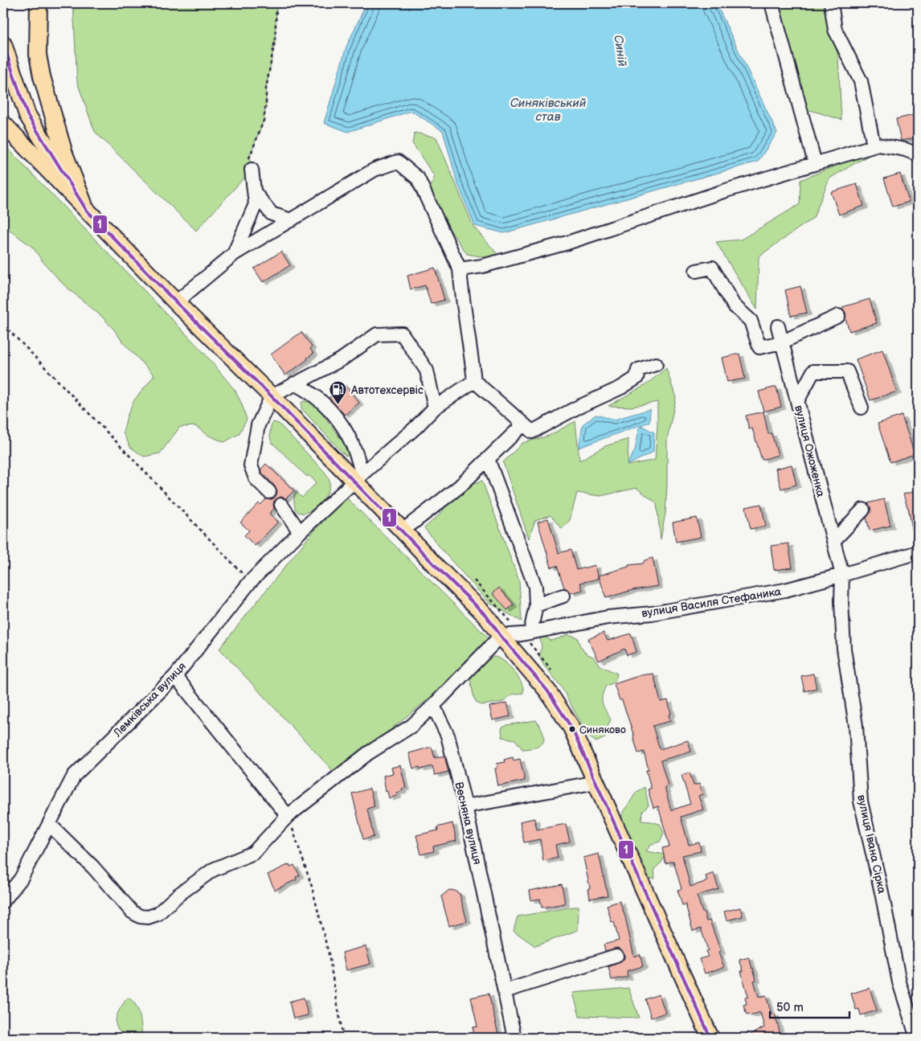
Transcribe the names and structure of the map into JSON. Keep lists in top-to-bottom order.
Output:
{
  "streets": {
    "street": [
      "вулиця Ожоженка",
      "вулиця Василя Стефаника",
      "Лемківська вулиця",
      "Весняна вулиця",
      "вулиця Івана Сірка"
    ]
  },
  "crossings": [
    ["вулиця Ожоженка", "вулиця Василя Стефаника"],
    ["вулиця Ожоженка", "вулиця Івана Сірка"],
    ["вулиця Василя Стефаника", "вулиця Івана Сірка"]
  ],
  "water": ["Синій", "Синяківський став"],
  "places": {
    "fuel station": ["Автотехсервіс"],
    "other": ["Синяково"]
  },
  "lines": ["transit line 1"],
  "scale_bar": "50 m"
}
